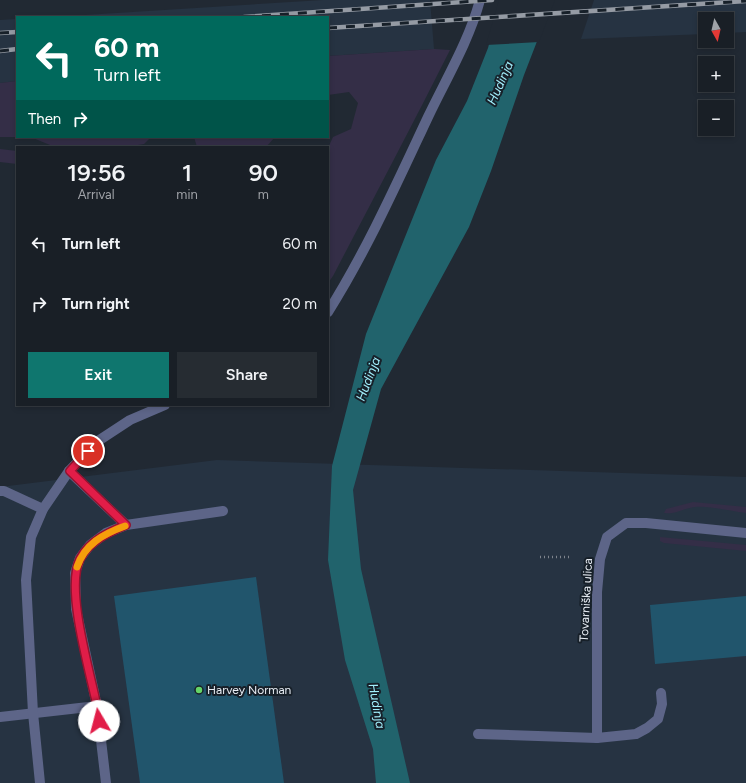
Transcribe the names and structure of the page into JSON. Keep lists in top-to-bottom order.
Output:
{
  "streets": {
    "street": ["Tovarniška ulica"]
  },
  "water": ["Hudinja"],
  "places": ["Harvey Norman"],
  "north": "bottom",
  "page": {
    "map_buttons": ["+", "−"],
    "turn": ["60 m", "Turn left"],
    "then": "Then",
    "eta": [
      "19:56",
      "Arrival",
      "1",
      "min",
      "90",
      "m"
    ],
    "list": [
      {
        "name": "Turn left",
        "value": "60 m"
      },
      {
        "name": "Turn right",
        "value": "20 m"
      }
    ],
    "buttons": ["Exit", "Share"]
  }
}
